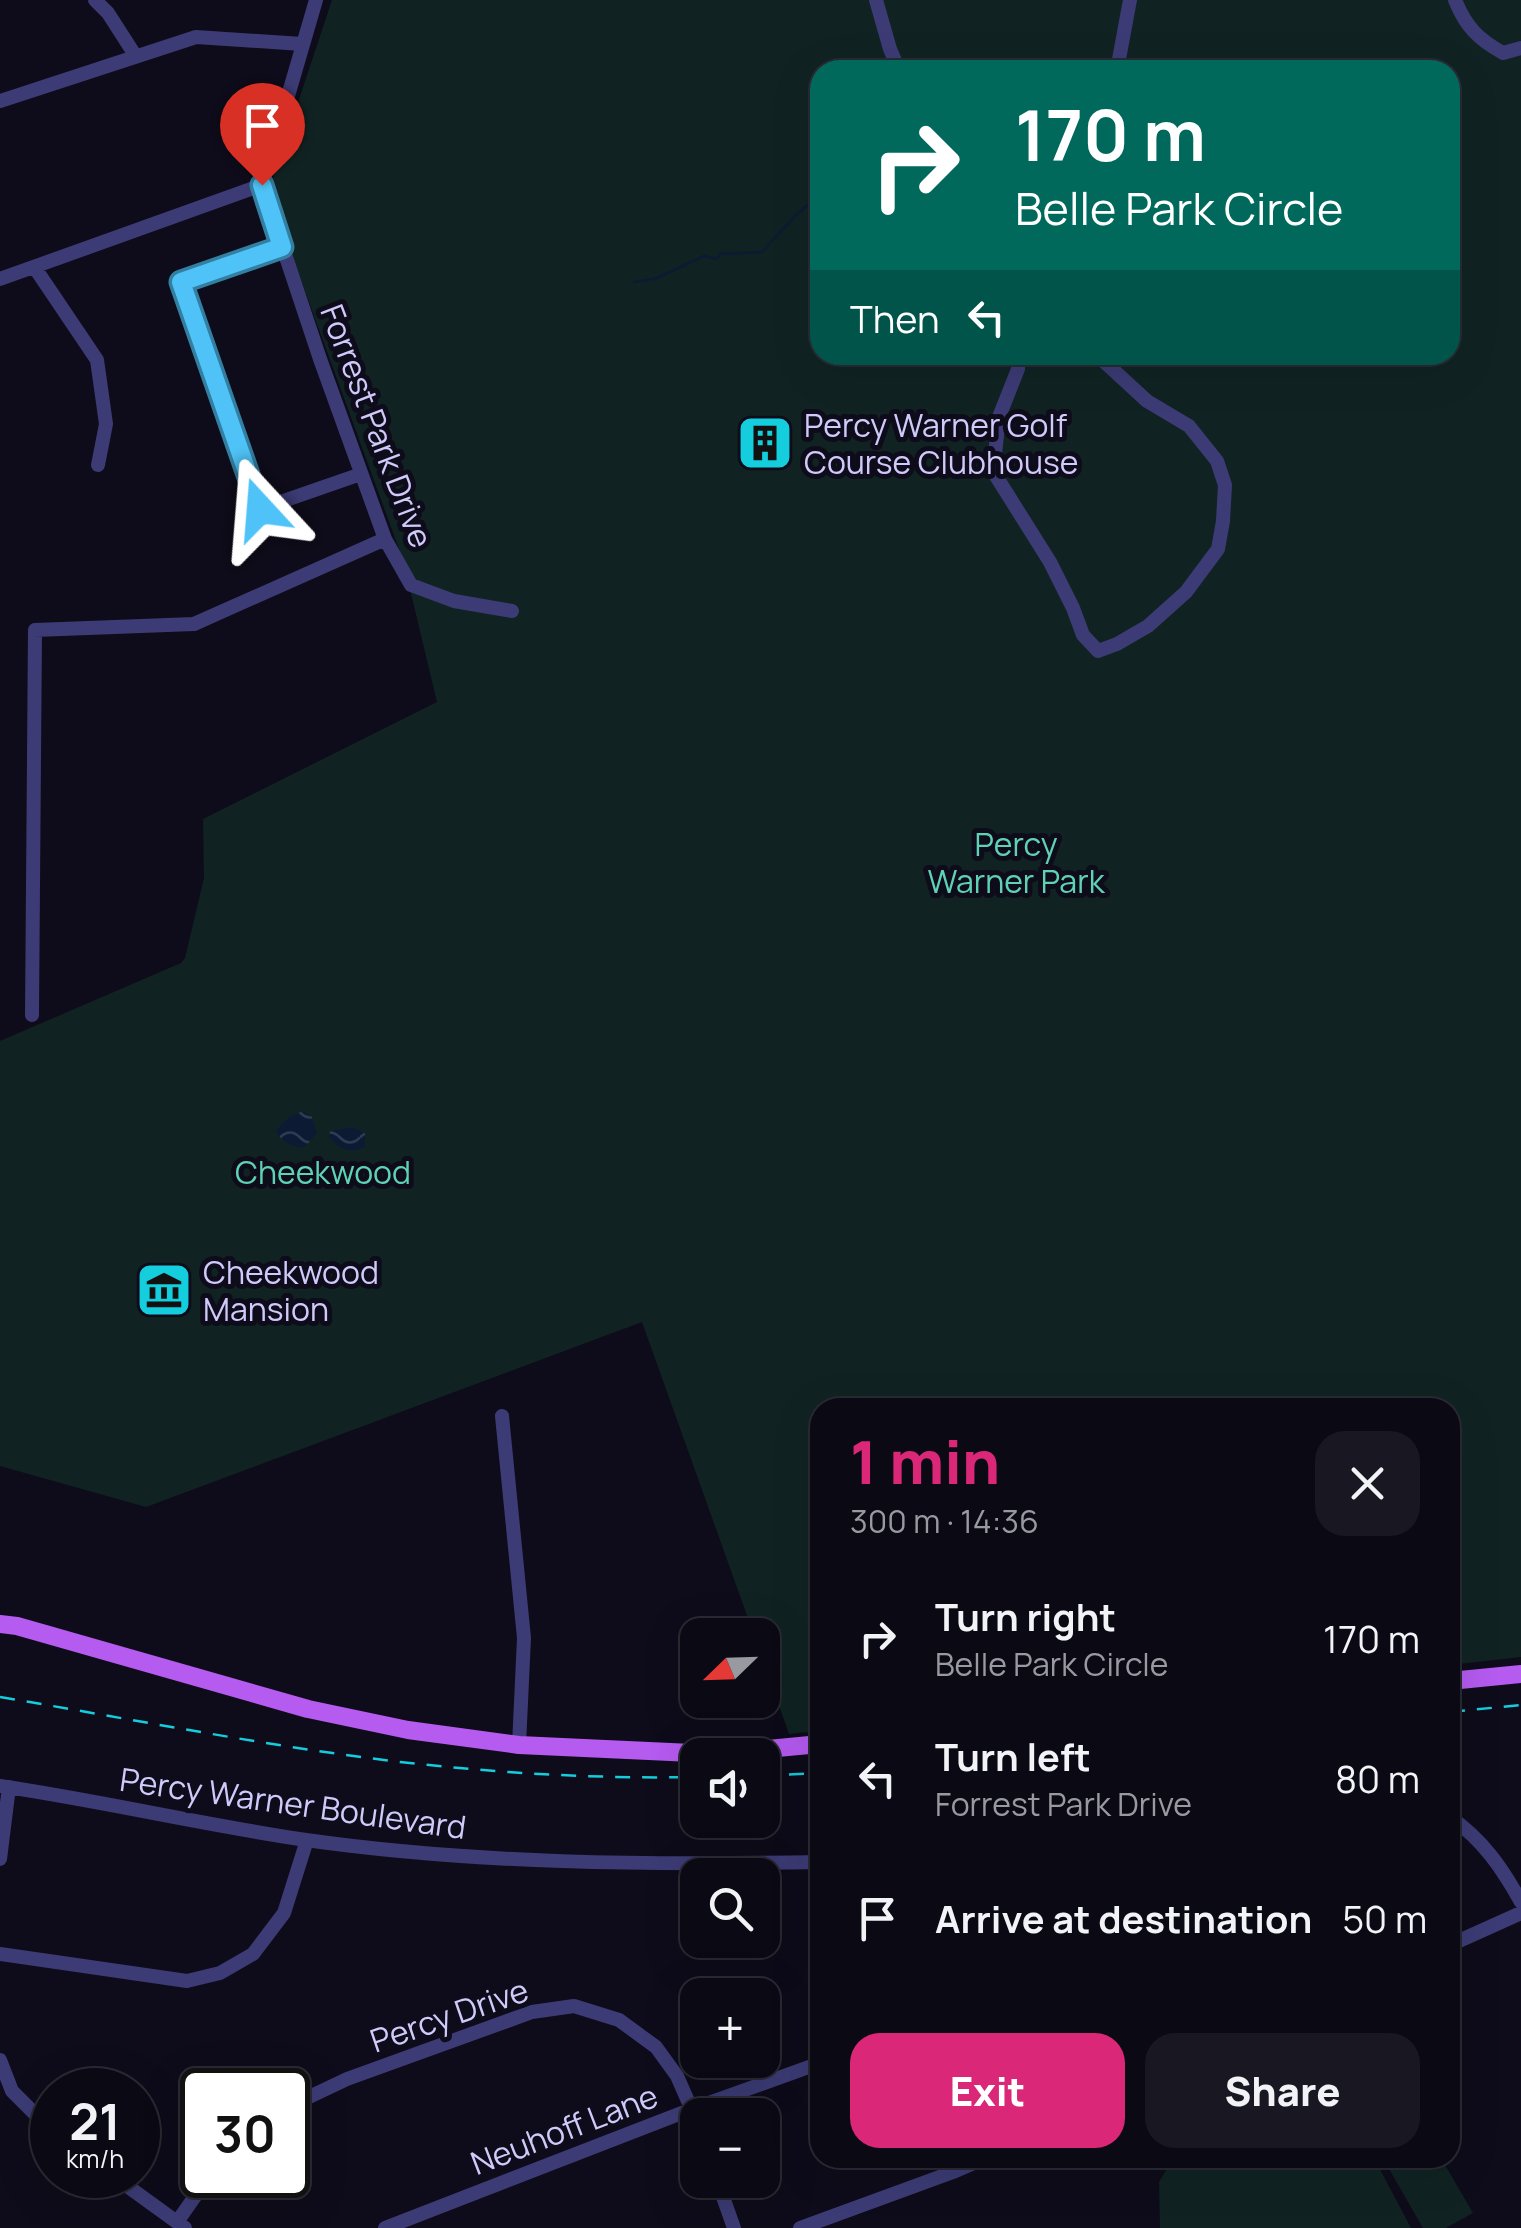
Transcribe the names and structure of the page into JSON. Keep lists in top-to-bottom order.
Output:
{
  "streets": {
    "street": [
      "Forrest Park Drive",
      "Percy Warner Boulevard",
      "Percy Drive",
      "Neuhoff Lane"
    ]
  },
  "parks": ["Percy Warner Park", "Cheekwood"],
  "places": {
    "building": ["Percy Warner Golf Course Clubhouse"],
    "museum": ["Cheekwood Mansion"]
  },
  "north": "bottom left",
  "page": {
    "turn": ["170 m", "Belle Park Circle"],
    "then": "Then",
    "heading": ["1 min", "300 m · 14:36"],
    "list": [
      {
        "name": "Turn right",
        "note": "Belle Park Circle",
        "value": "170 m"
      },
      {
        "name": "Turn left",
        "note": "Forrest Park Drive",
        "value": "80 m"
      },
      {
        "name": "Arrive at destination",
        "value": "50 m"
      }
    ],
    "map_buttons": ["+", "−"],
    "buttons": ["Exit", "Share"],
    "speed": "21 km/h",
    "limit": "30"
  }
}
